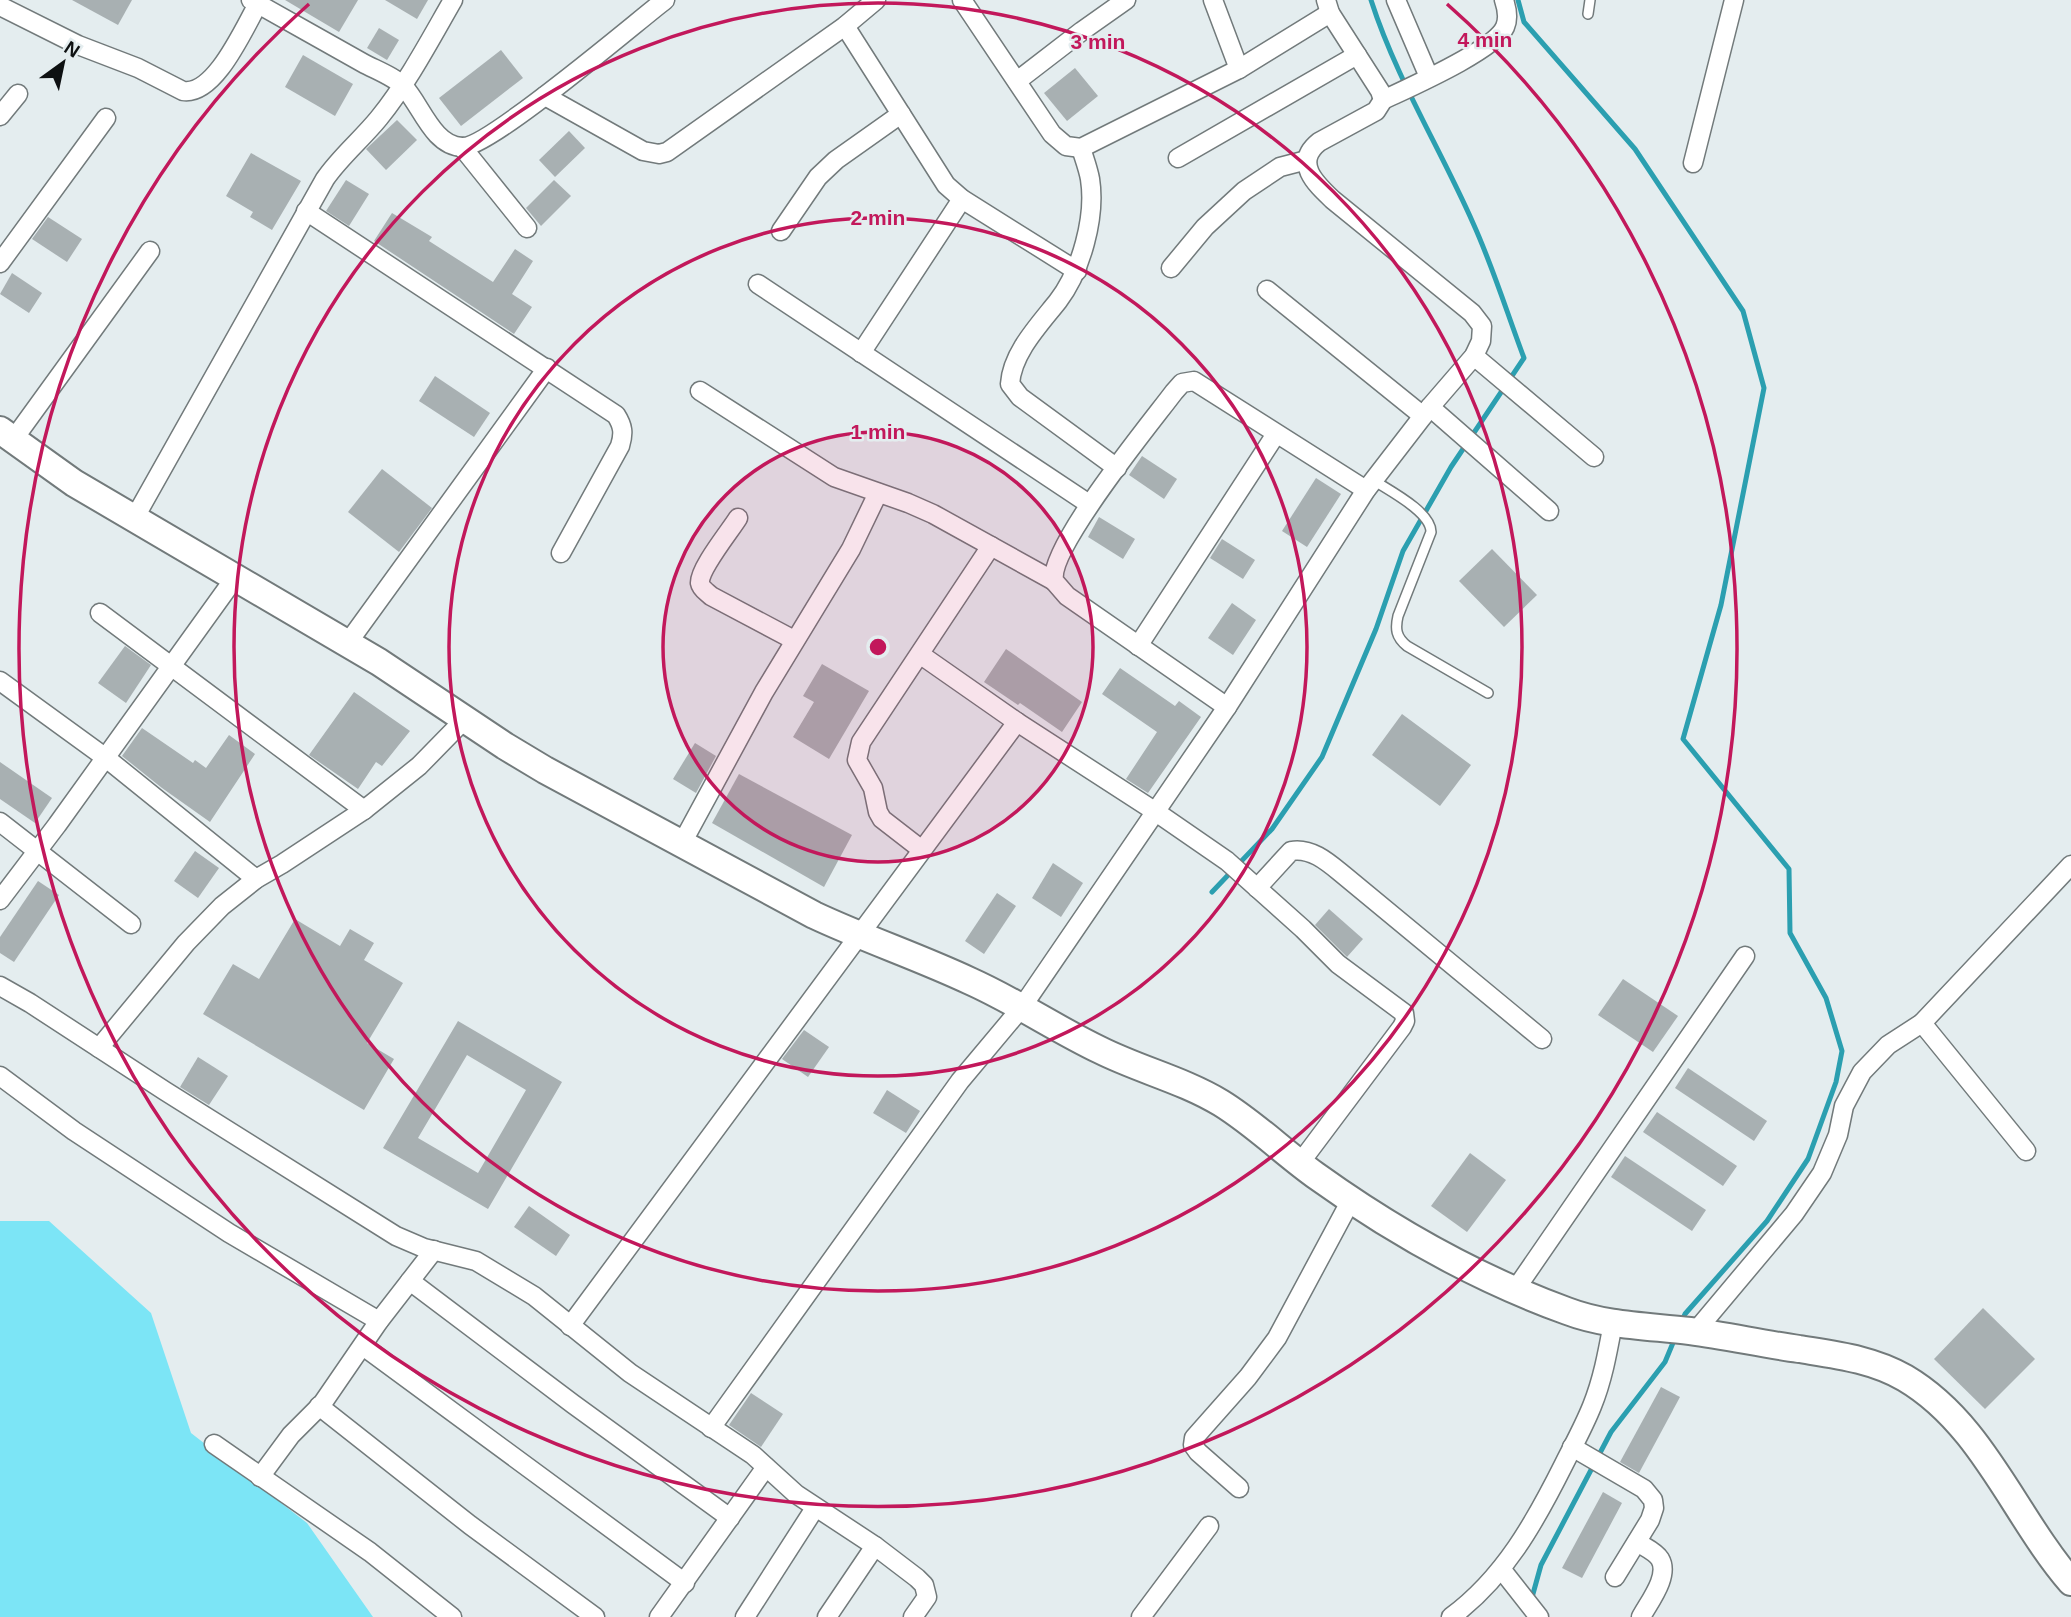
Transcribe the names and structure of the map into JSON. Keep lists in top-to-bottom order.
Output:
{
  "north": "top right",
  "rings": [
    "4 min",
    "3 min",
    "2 min",
    "1 min"
  ]
}
